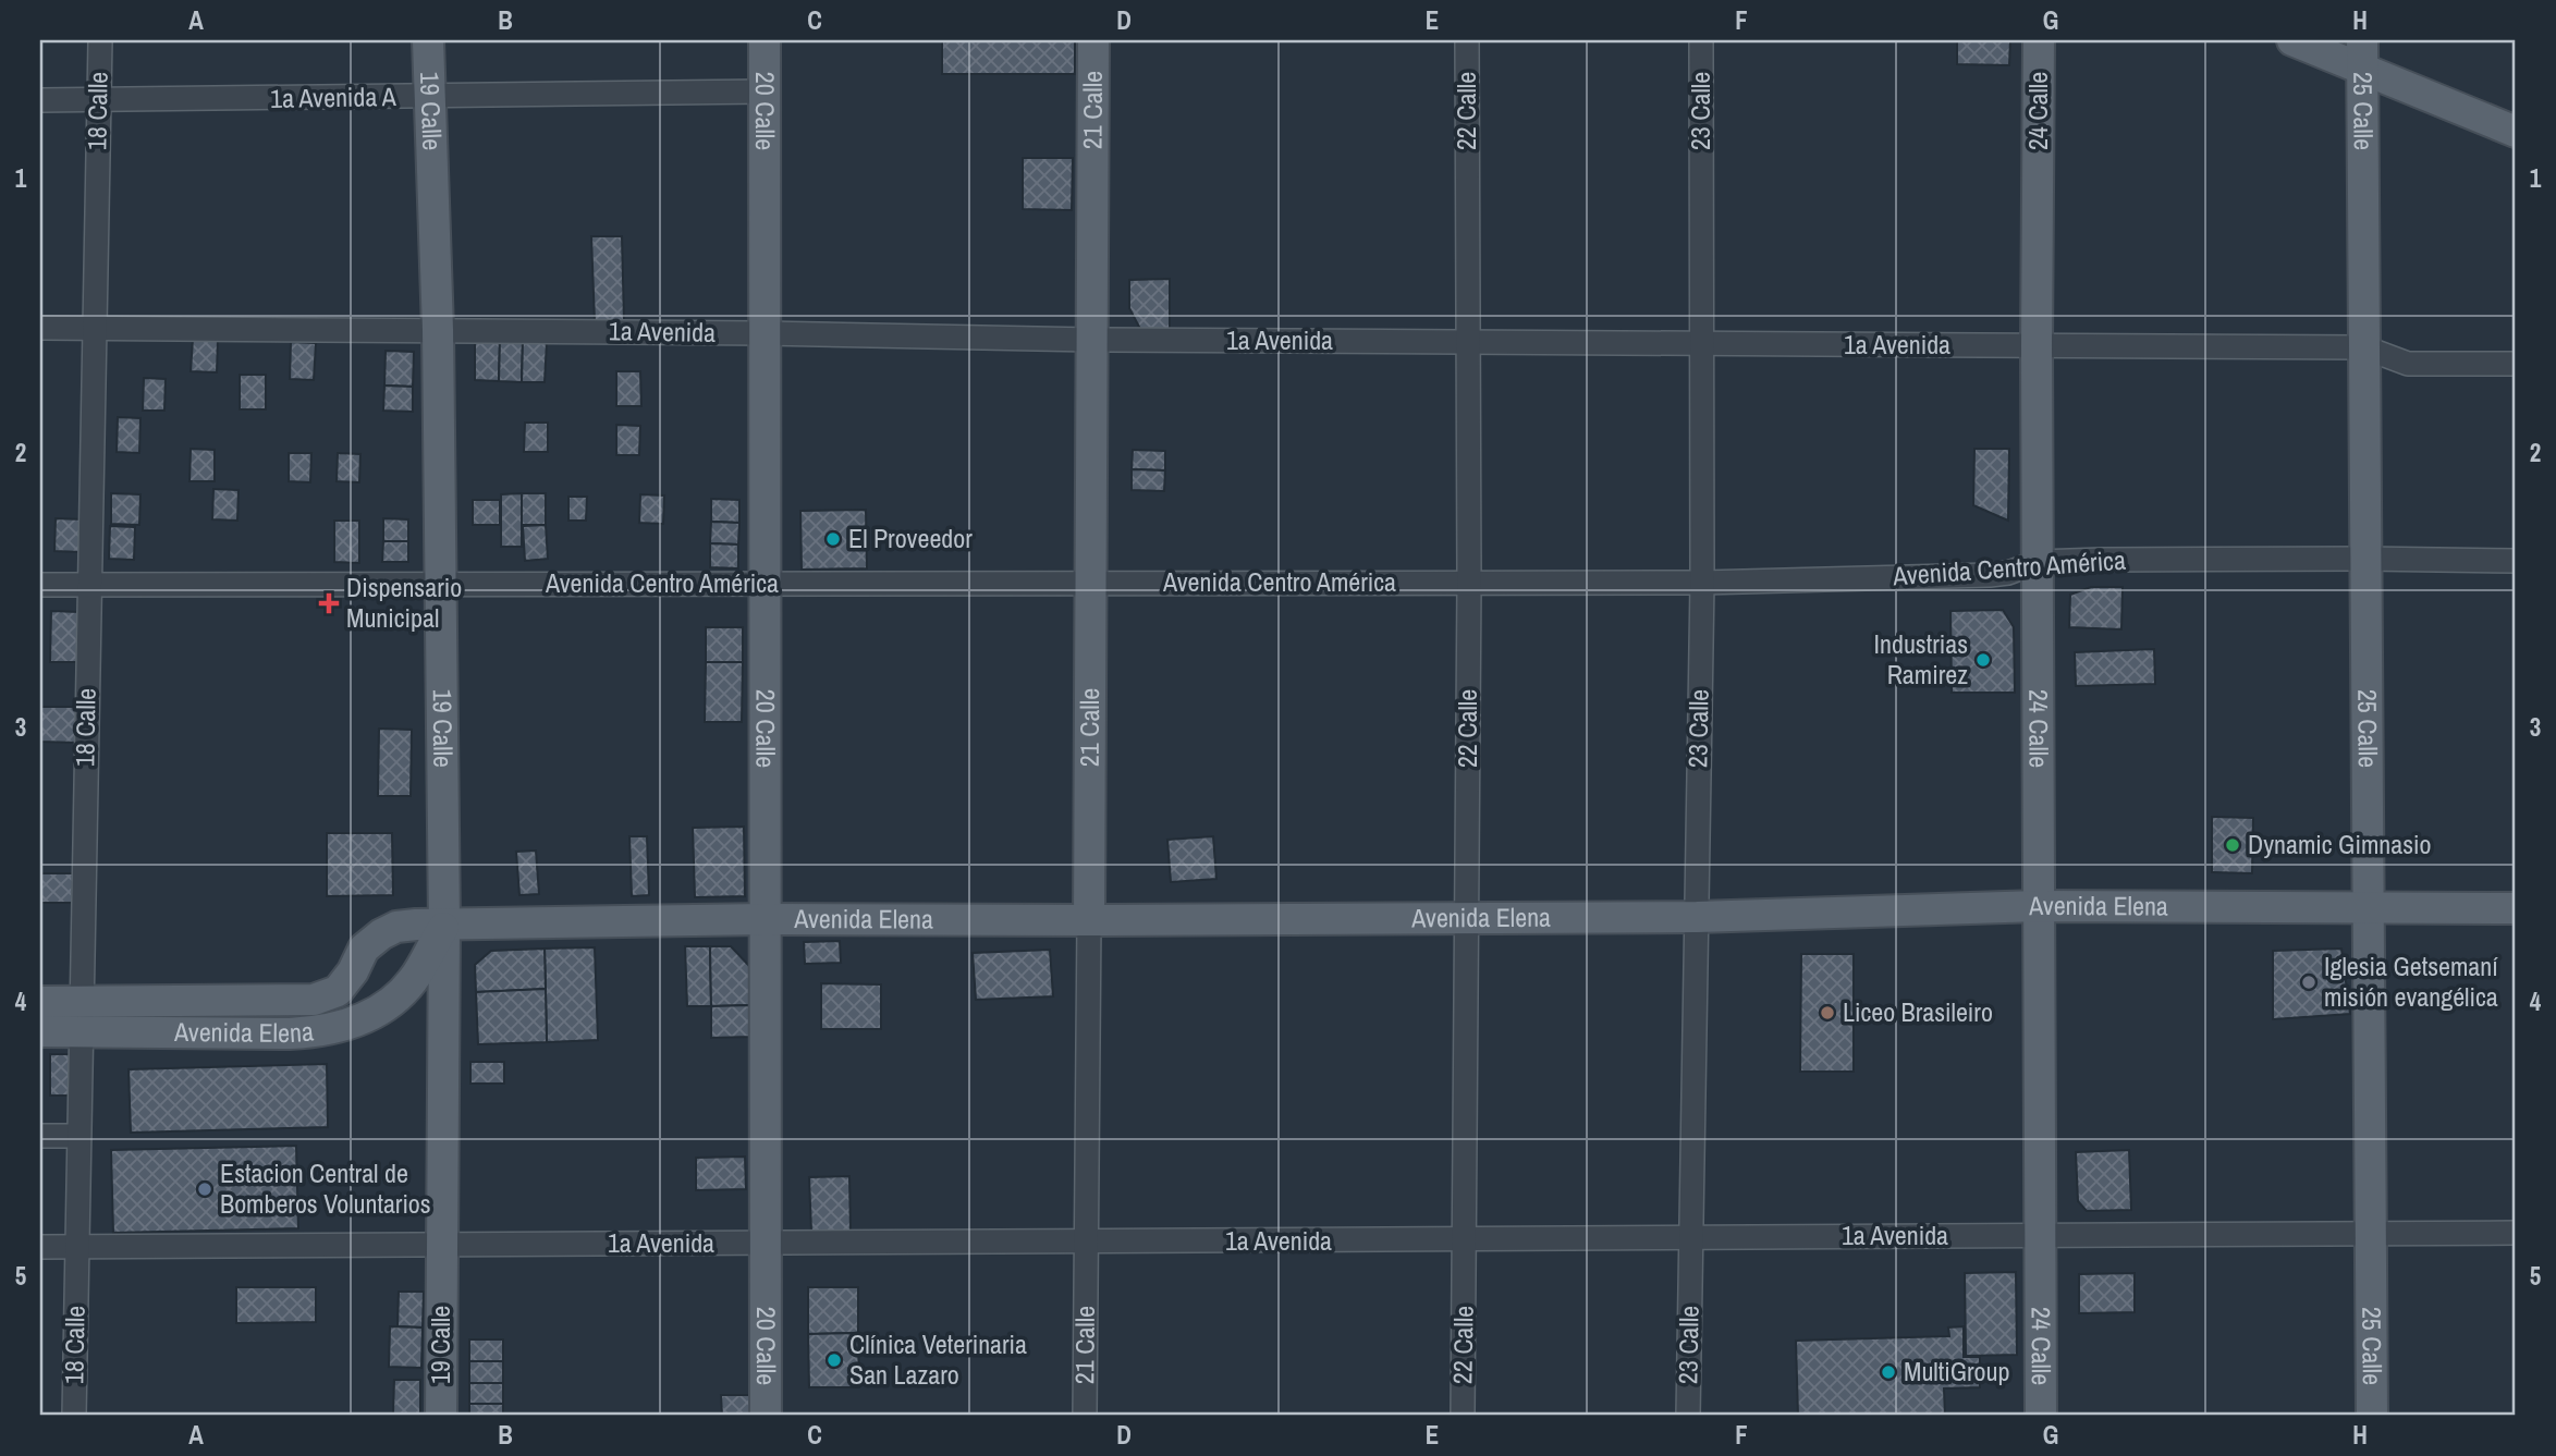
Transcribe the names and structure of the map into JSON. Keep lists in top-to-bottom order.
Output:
{
  "streets": {
    "main road": [
      "19 Calle",
      "20 Calle",
      "21 Calle",
      "24 Calle",
      "25 Calle",
      "Avenida Elena"
    ],
    "street": [
      "1a Avenida A",
      "18 Calle",
      "22 Calle",
      "23 Calle",
      "1a Avenida",
      "Avenida Centro América"
    ]
  },
  "crossings": [
    ["1a Avenida A", "18 Calle"],
    ["1a Avenida A", "19 Calle"],
    ["1a Avenida A", "20 Calle"],
    ["18 Calle", "1a Avenida"],
    ["18 Calle", "Avenida Centro América"],
    ["18 Calle", "Avenida Elena"],
    ["19 Calle", "1a Avenida"],
    ["19 Calle", "Avenida Centro América"],
    ["19 Calle", "Avenida Elena"],
    ["20 Calle", "1a Avenida"],
    ["20 Calle", "Avenida Centro América"],
    ["20 Calle", "Avenida Elena"],
    ["21 Calle", "1a Avenida"],
    ["21 Calle", "Avenida Centro América"],
    ["21 Calle", "Avenida Elena"],
    ["22 Calle", "1a Avenida"],
    ["22 Calle", "Avenida Centro América"],
    ["22 Calle", "Avenida Elena"],
    ["23 Calle", "1a Avenida"],
    ["23 Calle", "Avenida Centro América"],
    ["23 Calle", "Avenida Elena"],
    ["24 Calle", "1a Avenida"],
    ["24 Calle", "Avenida Centro América"],
    ["24 Calle", "Avenida Elena"],
    ["25 Calle", "1a Avenida"],
    ["25 Calle", "Avenida Centro América"],
    ["25 Calle", "Avenida Elena"]
  ],
  "places": {
    "other": [
      "El Proveedor",
      "Industrias Ramirez",
      "Dynamic Gimnasio",
      "Iglesia Getsemaní misión evangélica",
      "Liceo Brasileiro",
      "Estacion Central de Bomberos Voluntarios",
      "Clínica Veterinaria San Lazaro",
      "MultiGroup"
    ],
    "health": ["Dispensario Municipal"]
  },
  "grid": {
    "columns": [
      "A",
      "B",
      "C",
      "D",
      "E",
      "F",
      "G",
      "H"
    ],
    "rows": [
      "1",
      "2",
      "3",
      "4",
      "5"
    ]
  }
}
